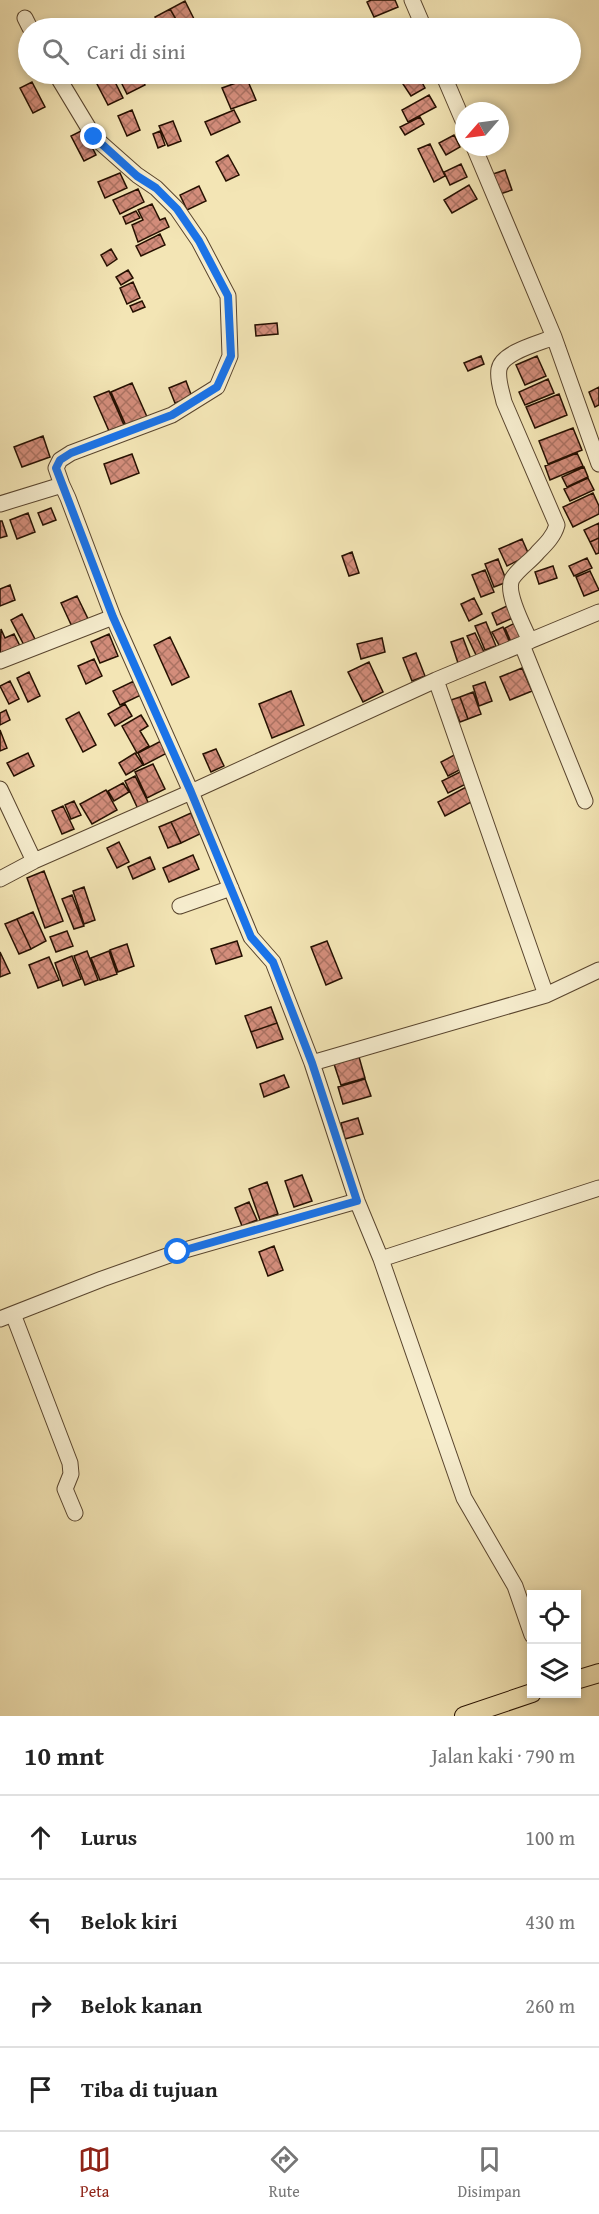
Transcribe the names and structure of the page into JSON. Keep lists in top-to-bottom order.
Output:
{
  "north": "bottom left",
  "page": {
    "search": "Cari di sini",
    "heading": ["10 mnt", "Jalan kaki · 790 m"],
    "list": [
      ["Lurus", "100 m"],
      ["Belok kiri", "430 m"],
      ["Belok kanan", "260 m"],
      "Tiba di tujuan"
    ],
    "nav": ["Peta", "Rute", "Disimpan"]
  }
}
